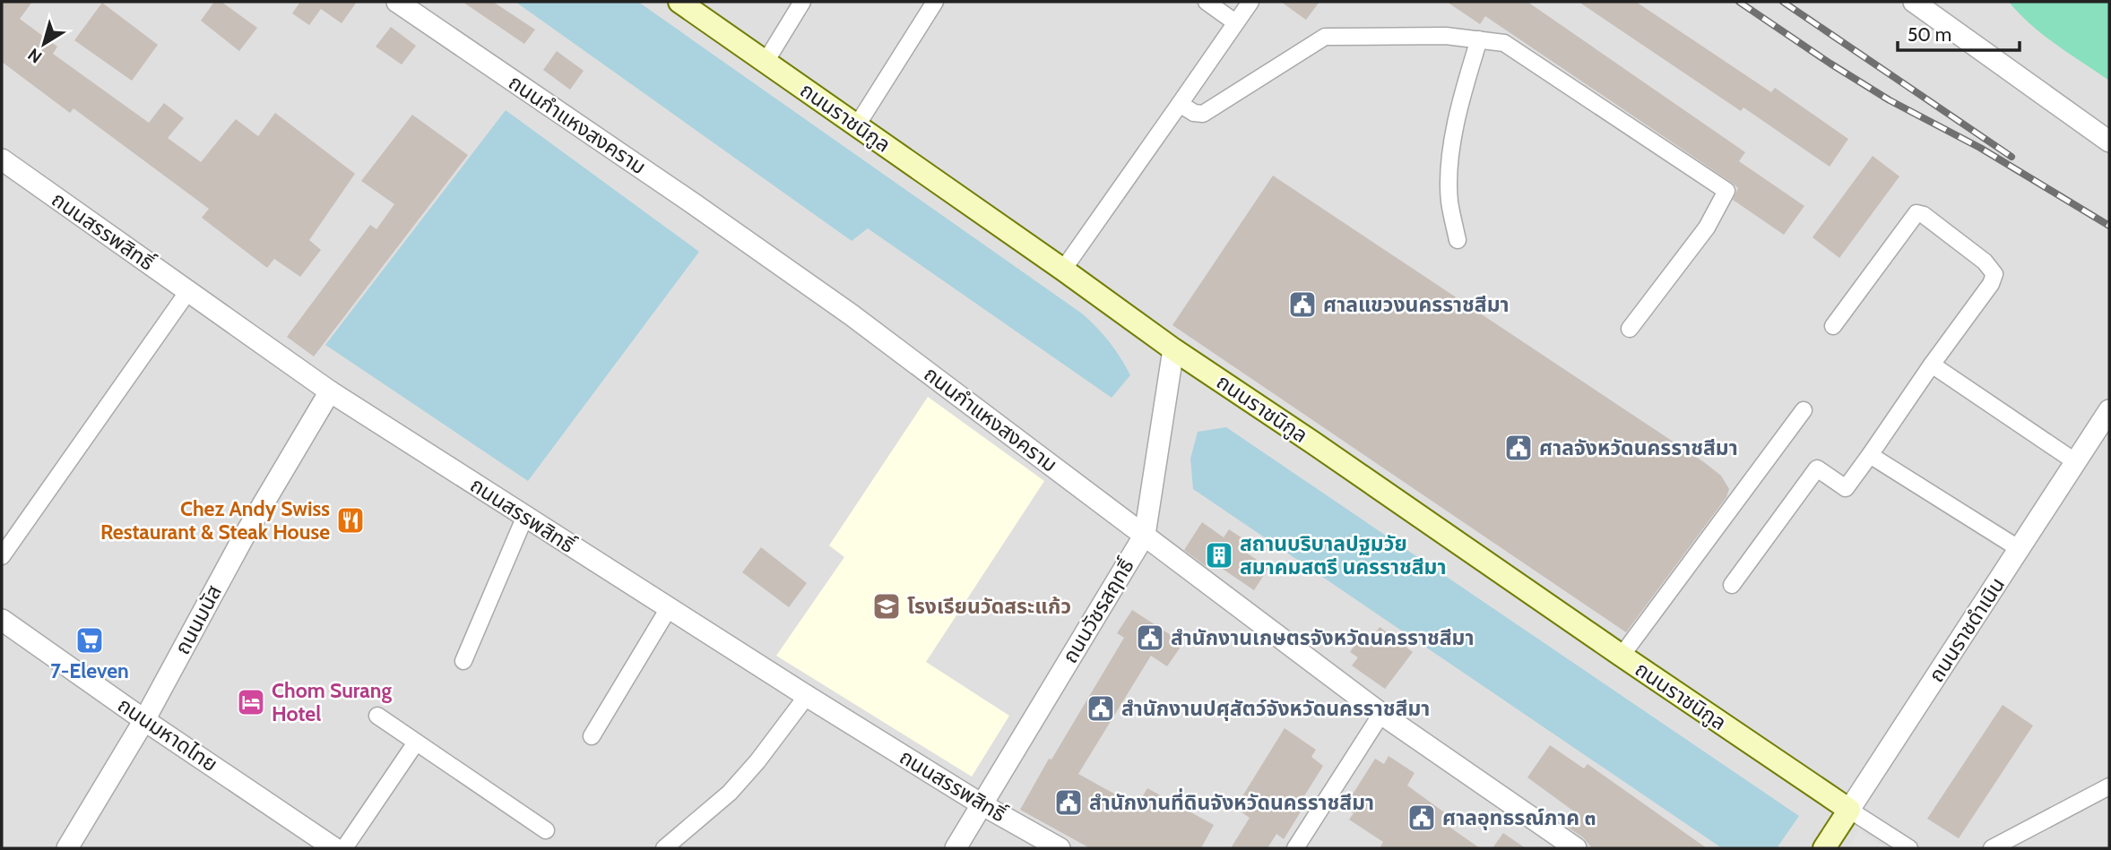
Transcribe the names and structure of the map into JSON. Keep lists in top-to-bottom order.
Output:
{
  "streets": {
    "main road": ["ถนนราชนิกูล", "ถนนราชดำเนิน"],
    "street": [
      "ถนนกำแหงสงคราม",
      "ถนนสรรพสิทธิ์",
      "ถนนวัชรสฤทธิ์",
      "ถนนมนัส",
      "ถนนมหาดไทย"
    ]
  },
  "crossings": [
    ["ถนนราชนิกูล", "ถนนวัชรสฤทธิ์"],
    ["ถนนราชนิกูล", "ถนนราชดำเนิน"],
    ["ถนนกำแหงสงคราม", "ถนนวัชรสฤทธิ์"],
    ["ถนนสรรพสิทธิ์", "ถนนวัชรสฤทธิ์"],
    ["ถนนสรรพสิทธิ์", "ถนนมนัส"],
    ["ถนนมนัส", "ถนนมหาดไทย"]
  ],
  "places": {
    "public building": [
      "ศาลแขวงนครราชสีมา",
      "ศาลจังหวัดนครราชสีมา",
      "สำนักงานเกษตรจังหวัดนครราชสีมา",
      "สำนักงานปศุสัตว์จังหวัดนครราชสีมา",
      "สำนักงานที่ดินจังหวัดนครราชสีมา",
      "ศาลอุทธรณ์ภาค ๓"
    ],
    "restaurant": ["Chez Andy Swiss Restaurant & Steak House"],
    "building": ["สถานบริบาลปฐมวัย สมาคมสตรี นครราชสีมา"],
    "school or university": ["โรงเรียนวัดสระแก้ว"],
    "supermarket": ["7-Eleven"],
    "hotel": ["Chom Surang Hotel"]
  },
  "scale_bar": "50 m",
  "north": "bottom left"
}
